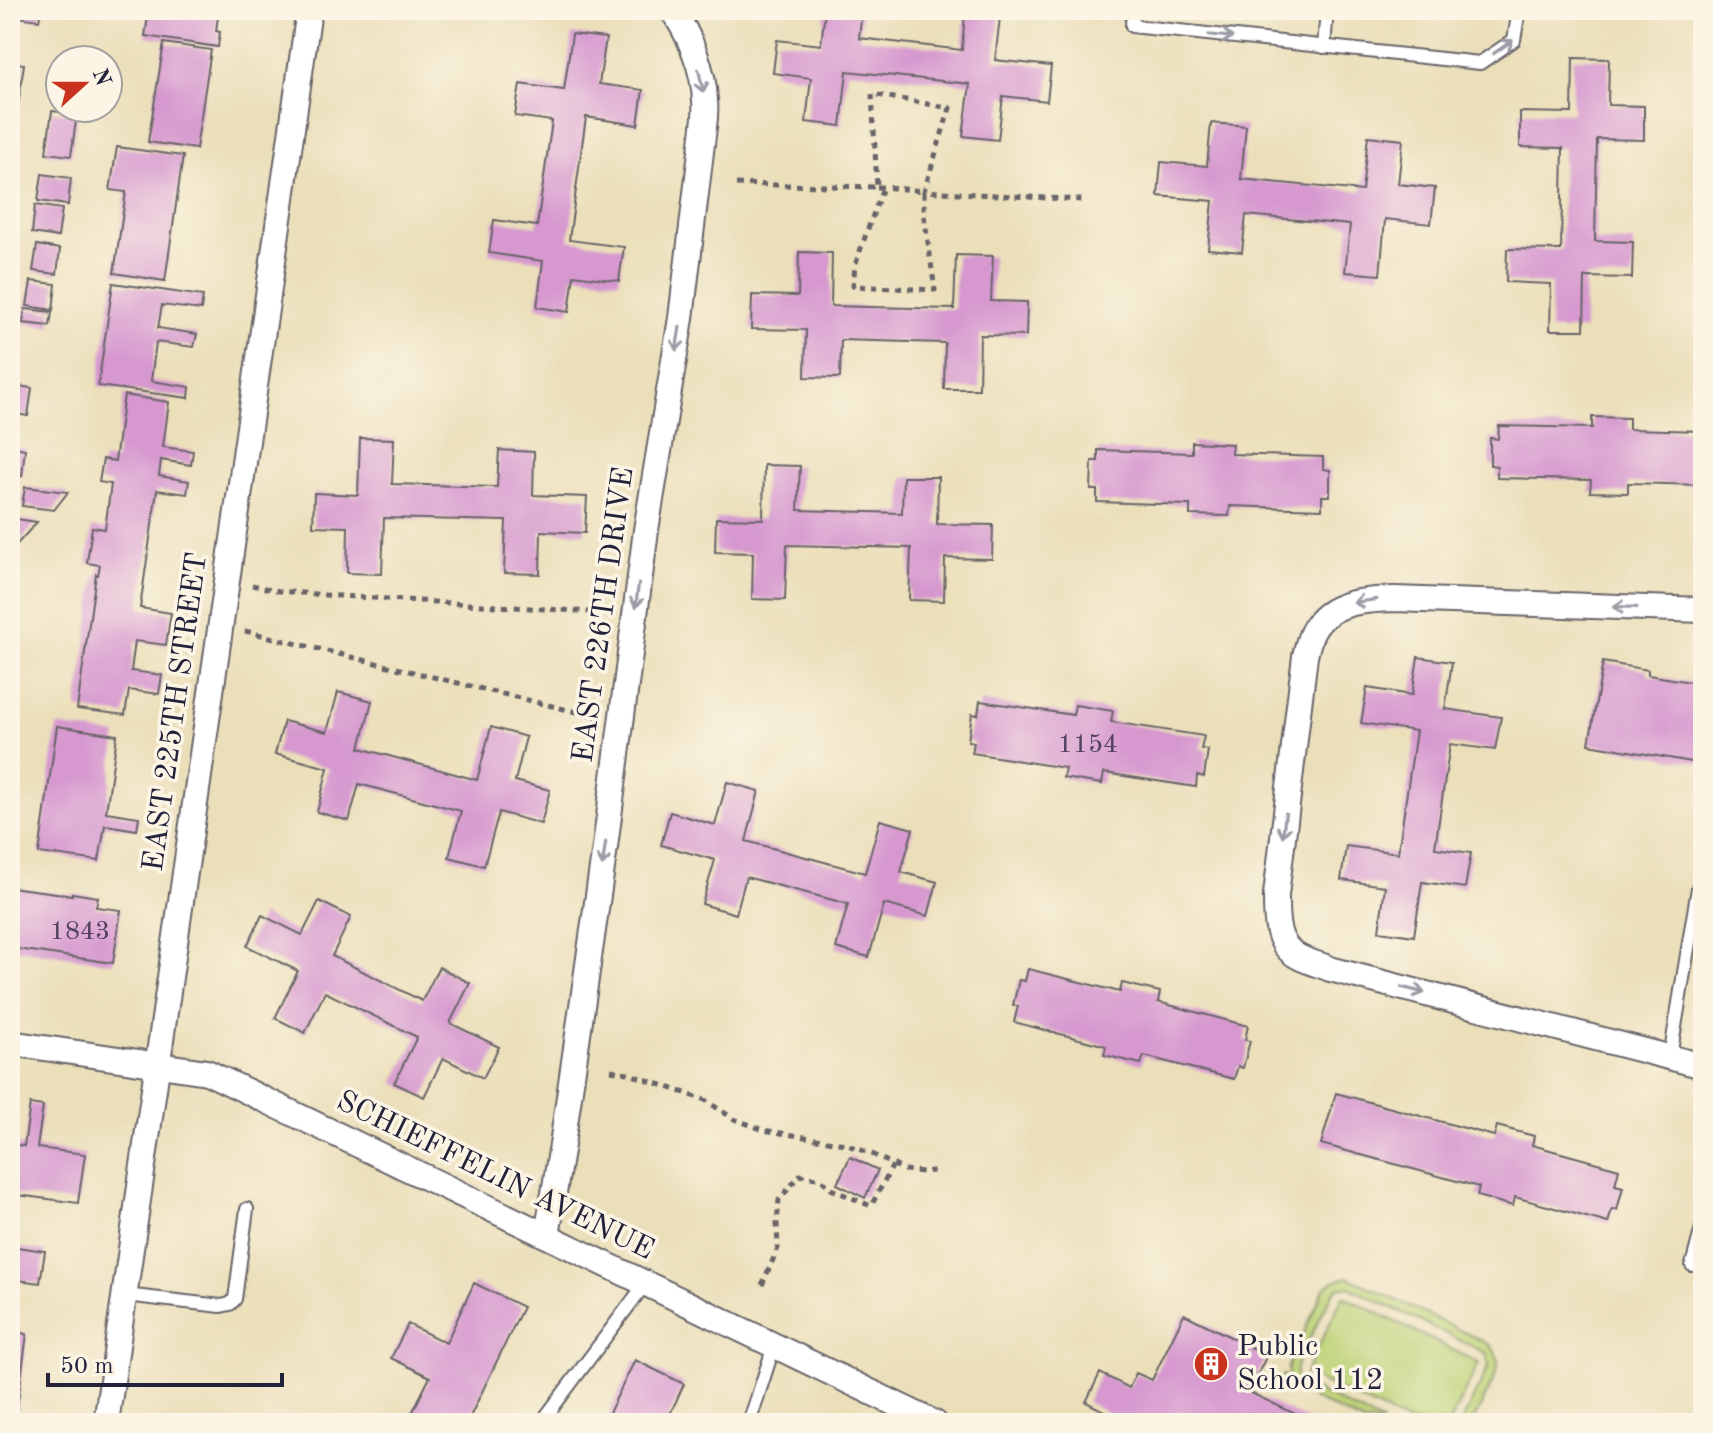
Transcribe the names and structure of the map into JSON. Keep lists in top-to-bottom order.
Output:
{
  "streets": {
    "street": ["EAST 226TH DRIVE", "EAST 225TH STREET", "SCHIEFFELIN AVENUE"]
  },
  "crossings": [
    ["EAST 226TH DRIVE", "SCHIEFFELIN AVENUE"],
    ["EAST 225TH STREET", "SCHIEFFELIN AVENUE"]
  ],
  "one_way": ["EAST 226TH DRIVE"],
  "places": {
    "building": ["Public School 112"]
  },
  "house_numbers": ["1154", "1843"],
  "scale_bar": "50 m",
  "north": "right"
}
